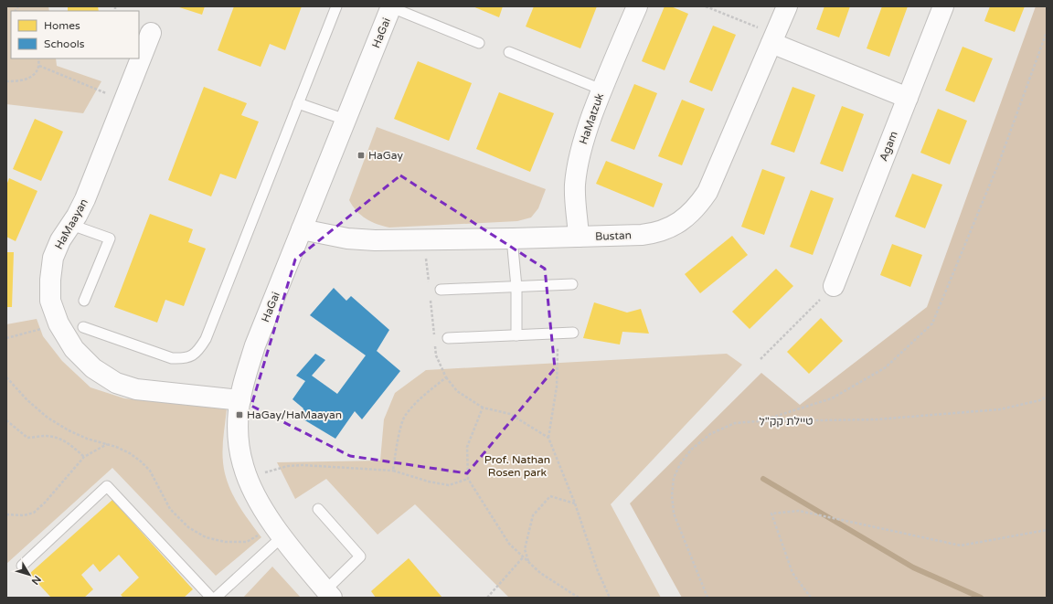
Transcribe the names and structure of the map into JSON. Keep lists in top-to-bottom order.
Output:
{
  "streets": {
    "street": [
      "HaGai",
      "HaMatzuk",
      "Agam",
      "HaMaayan",
      "Bustan"
    ],
    "path": ["טיילת קק\"ל"]
  },
  "crossings": [
    ["HaGai", "HaMaayan"],
    ["HaGai", "Bustan"],
    ["HaMatzuk", "Bustan"]
  ],
  "parks": ["Prof. Nathan Rosen park"],
  "places": {
    "transit": ["HaGay", "HaGay/HaMaayan"]
  },
  "legend": ["Homes", "Schools"],
  "north": "bottom right"
}
